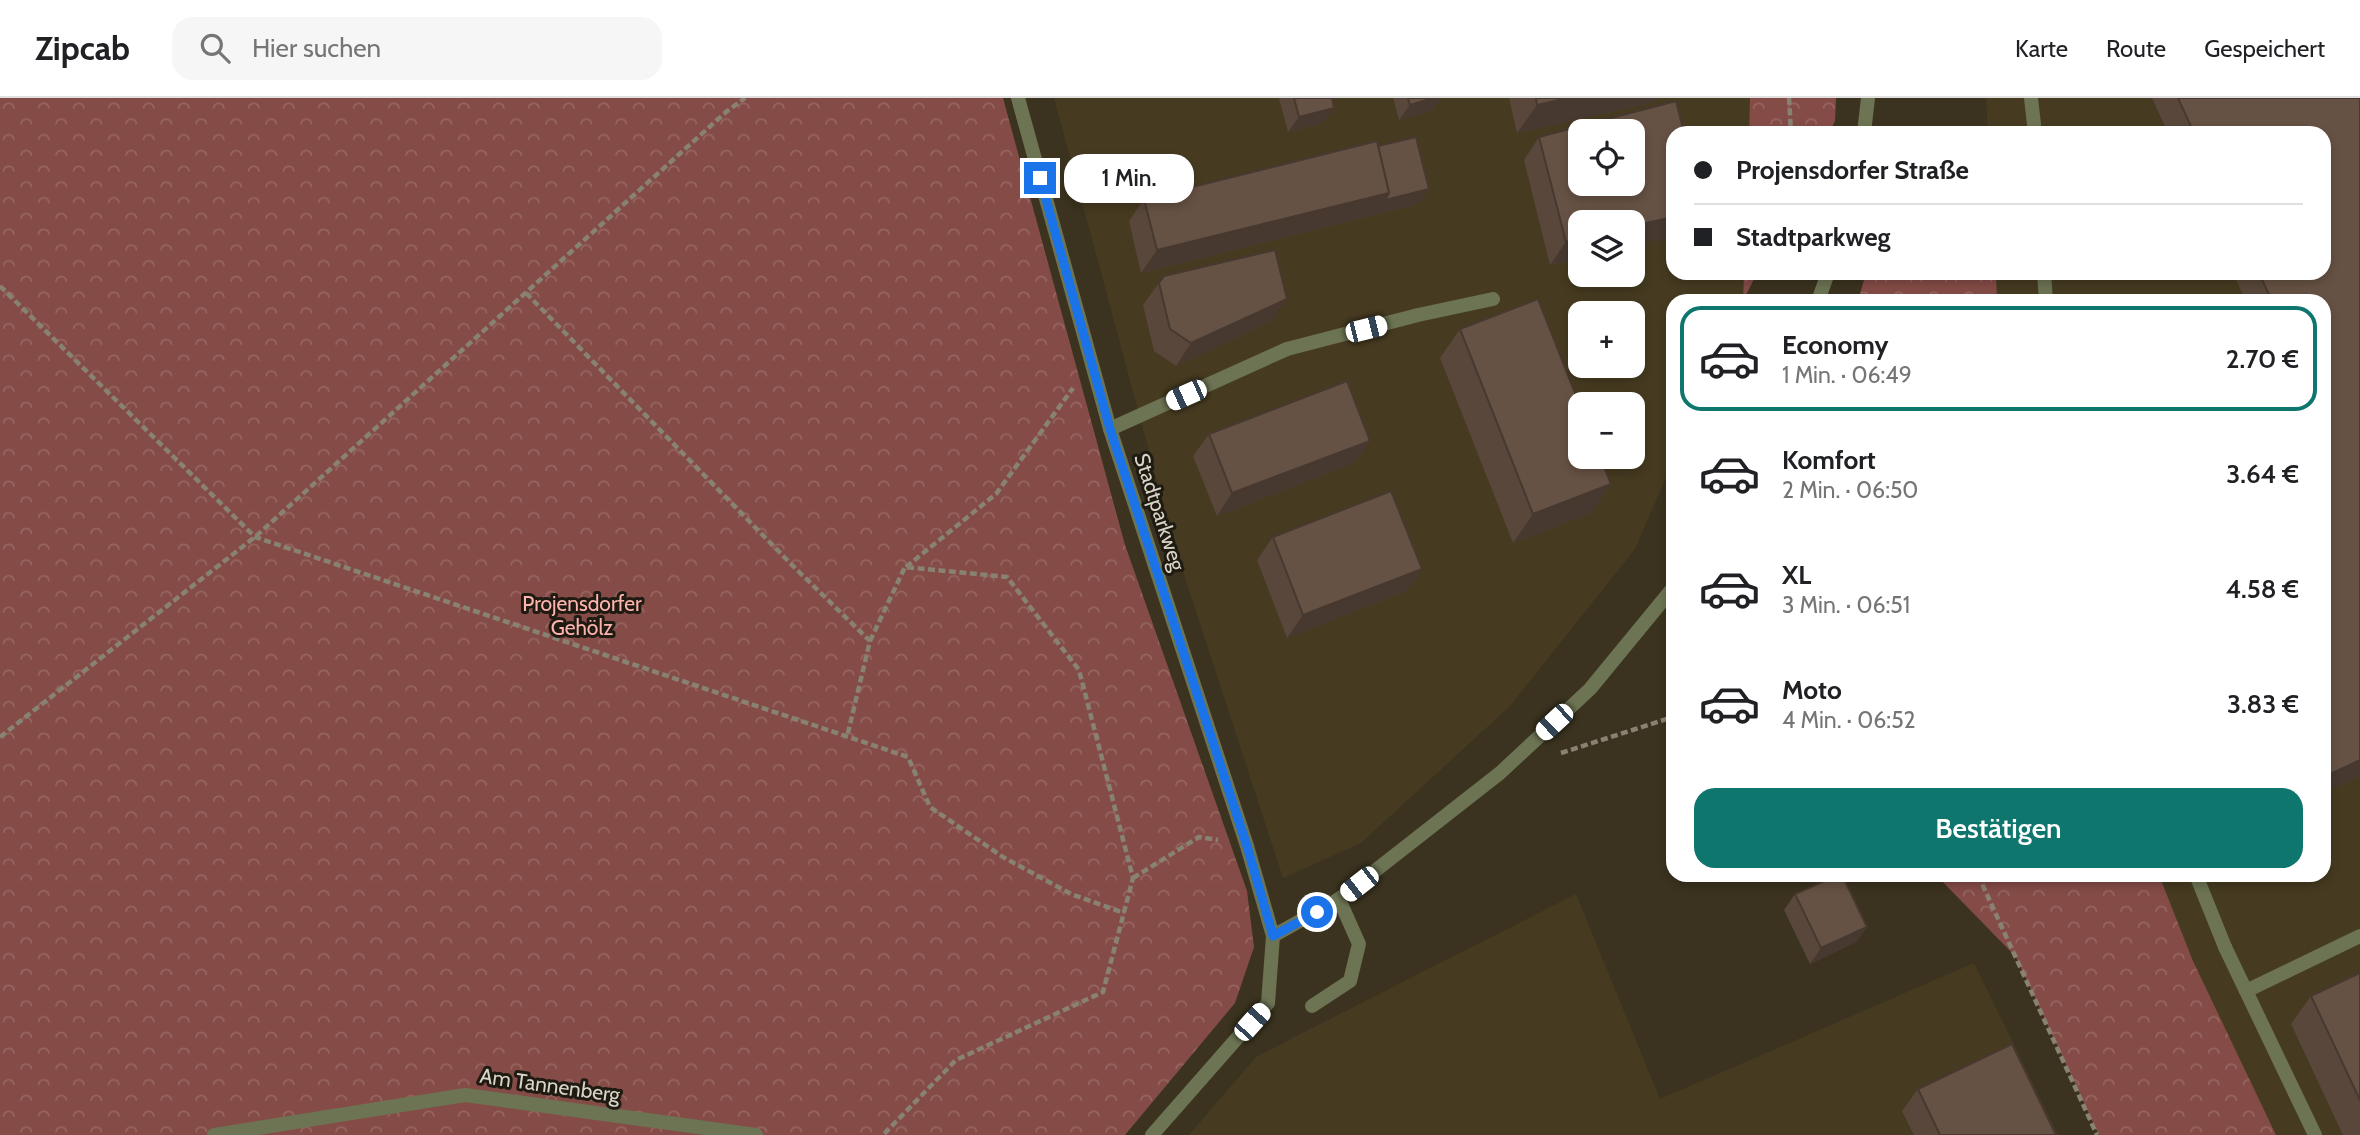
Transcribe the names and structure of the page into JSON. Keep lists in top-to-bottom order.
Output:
{
  "streets": {
    "street": ["Stadtparkweg", "Am Tannenberg"]
  },
  "parks": ["Projensdorfer Gehölz"],
  "page": {
    "header": "Zipcab",
    "search": "Hier suchen",
    "nav": ["Karte", "Route", "Gespeichert"],
    "map_buttons": ["+", "−"],
    "banner": ["Projensdorfer Straße", "Stadtparkweg"],
    "bubble": "1 Min.",
    "list": [
      {
        "name": "Economy",
        "note": "1 Min. · 06:49",
        "value": "2.70 €"
      },
      {
        "name": "Komfort",
        "note": "2 Min. · 06:50",
        "value": "3.64 €"
      },
      {
        "name": "XL",
        "note": "3 Min. · 06:51",
        "value": "4.58 €"
      },
      {
        "name": "Moto",
        "note": "4 Min. · 06:52",
        "value": "3.83 €"
      }
    ],
    "buttons": "Bestätigen"
  }
}
